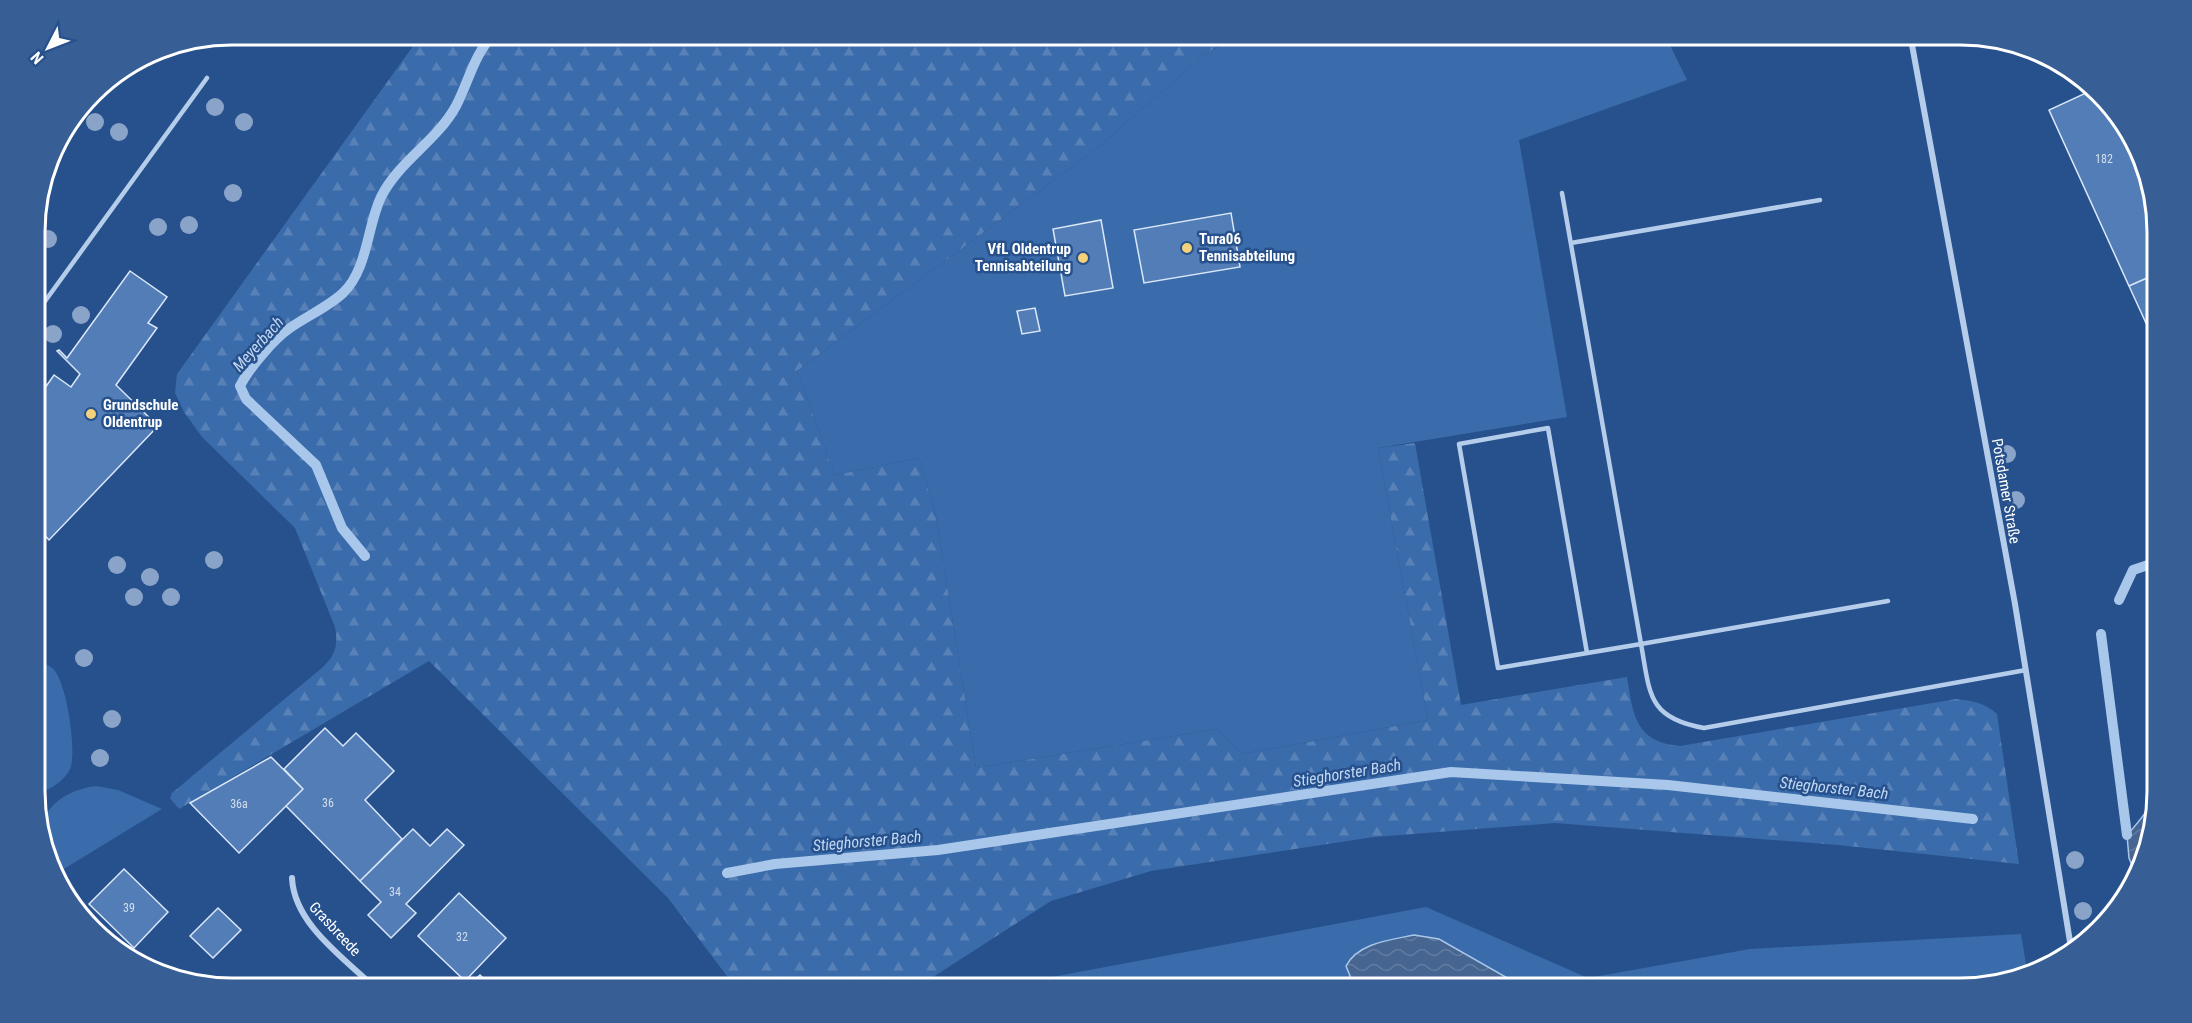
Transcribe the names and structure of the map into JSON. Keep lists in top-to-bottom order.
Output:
{
  "streets": {
    "street": ["Potsdamer Straße", "Grasbreede"]
  },
  "water": ["Meyerbach", "Stieghorster Bach"],
  "places": ["Tura06 Tennisabteilung", "VfL Oldentrup Tennisabteilung", "Grundschule Oldentrup"],
  "house_numbers": [
    "182",
    "36",
    "36a",
    "34",
    "39",
    "32"
  ],
  "north": "bottom left"
}
